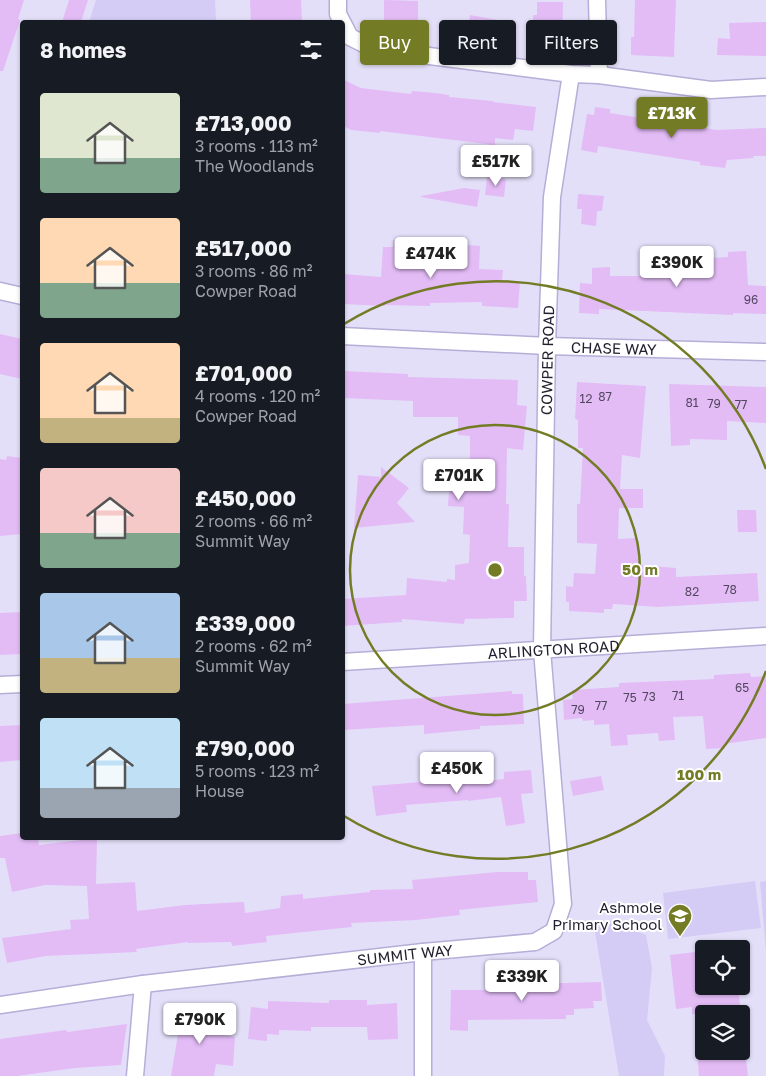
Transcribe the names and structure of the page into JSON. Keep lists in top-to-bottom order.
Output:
{
  "streets": {
    "street": [
      "CHASE WAY",
      "COWPER ROAD",
      "ARLINGTON ROAD",
      "SUMMIT WAY"
    ]
  },
  "crossings": [
    ["CHASE WAY", "COWPER ROAD"],
    ["COWPER ROAD", "ARLINGTON ROAD"],
    ["COWPER ROAD", "SUMMIT WAY"],
    ["ARLINGTON ROAD", "SUMMIT WAY"]
  ],
  "places": {
    "school or university": ["Ashmole Primary School"]
  },
  "house_numbers": [
    "96",
    "87",
    "12",
    "81",
    "79",
    "77",
    "78",
    "82",
    "65",
    "71",
    "73",
    "75",
    "77",
    "79"
  ],
  "page": {
    "chip": ["Buy", "Rent", "Filters"],
    "heading": "8 homes",
    "list": [
      {
        "name": "£713,000",
        "note": "3 rooms · 113 m² · The Woodlands"
      },
      {
        "name": "£517,000",
        "note": "3 rooms · 86 m² · Cowper Road"
      },
      {
        "name": "£701,000",
        "note": "4 rooms · 120 m² · Cowper Road"
      },
      {
        "name": "£450,000",
        "note": "2 rooms · 66 m² · Summit Way"
      },
      {
        "name": "£339,000",
        "note": "2 rooms · 62 m² · Summit Way"
      },
      {
        "name": "£790,000",
        "note": "5 rooms · 123 m² · House"
      }
    ],
    "price": [
      "£713K",
      "£517K",
      "£474K",
      "£390K",
      "£701K",
      "£450K",
      "£339K",
      "£790K"
    ]
  },
  "rings": ["50 m", "100 m"]
}
